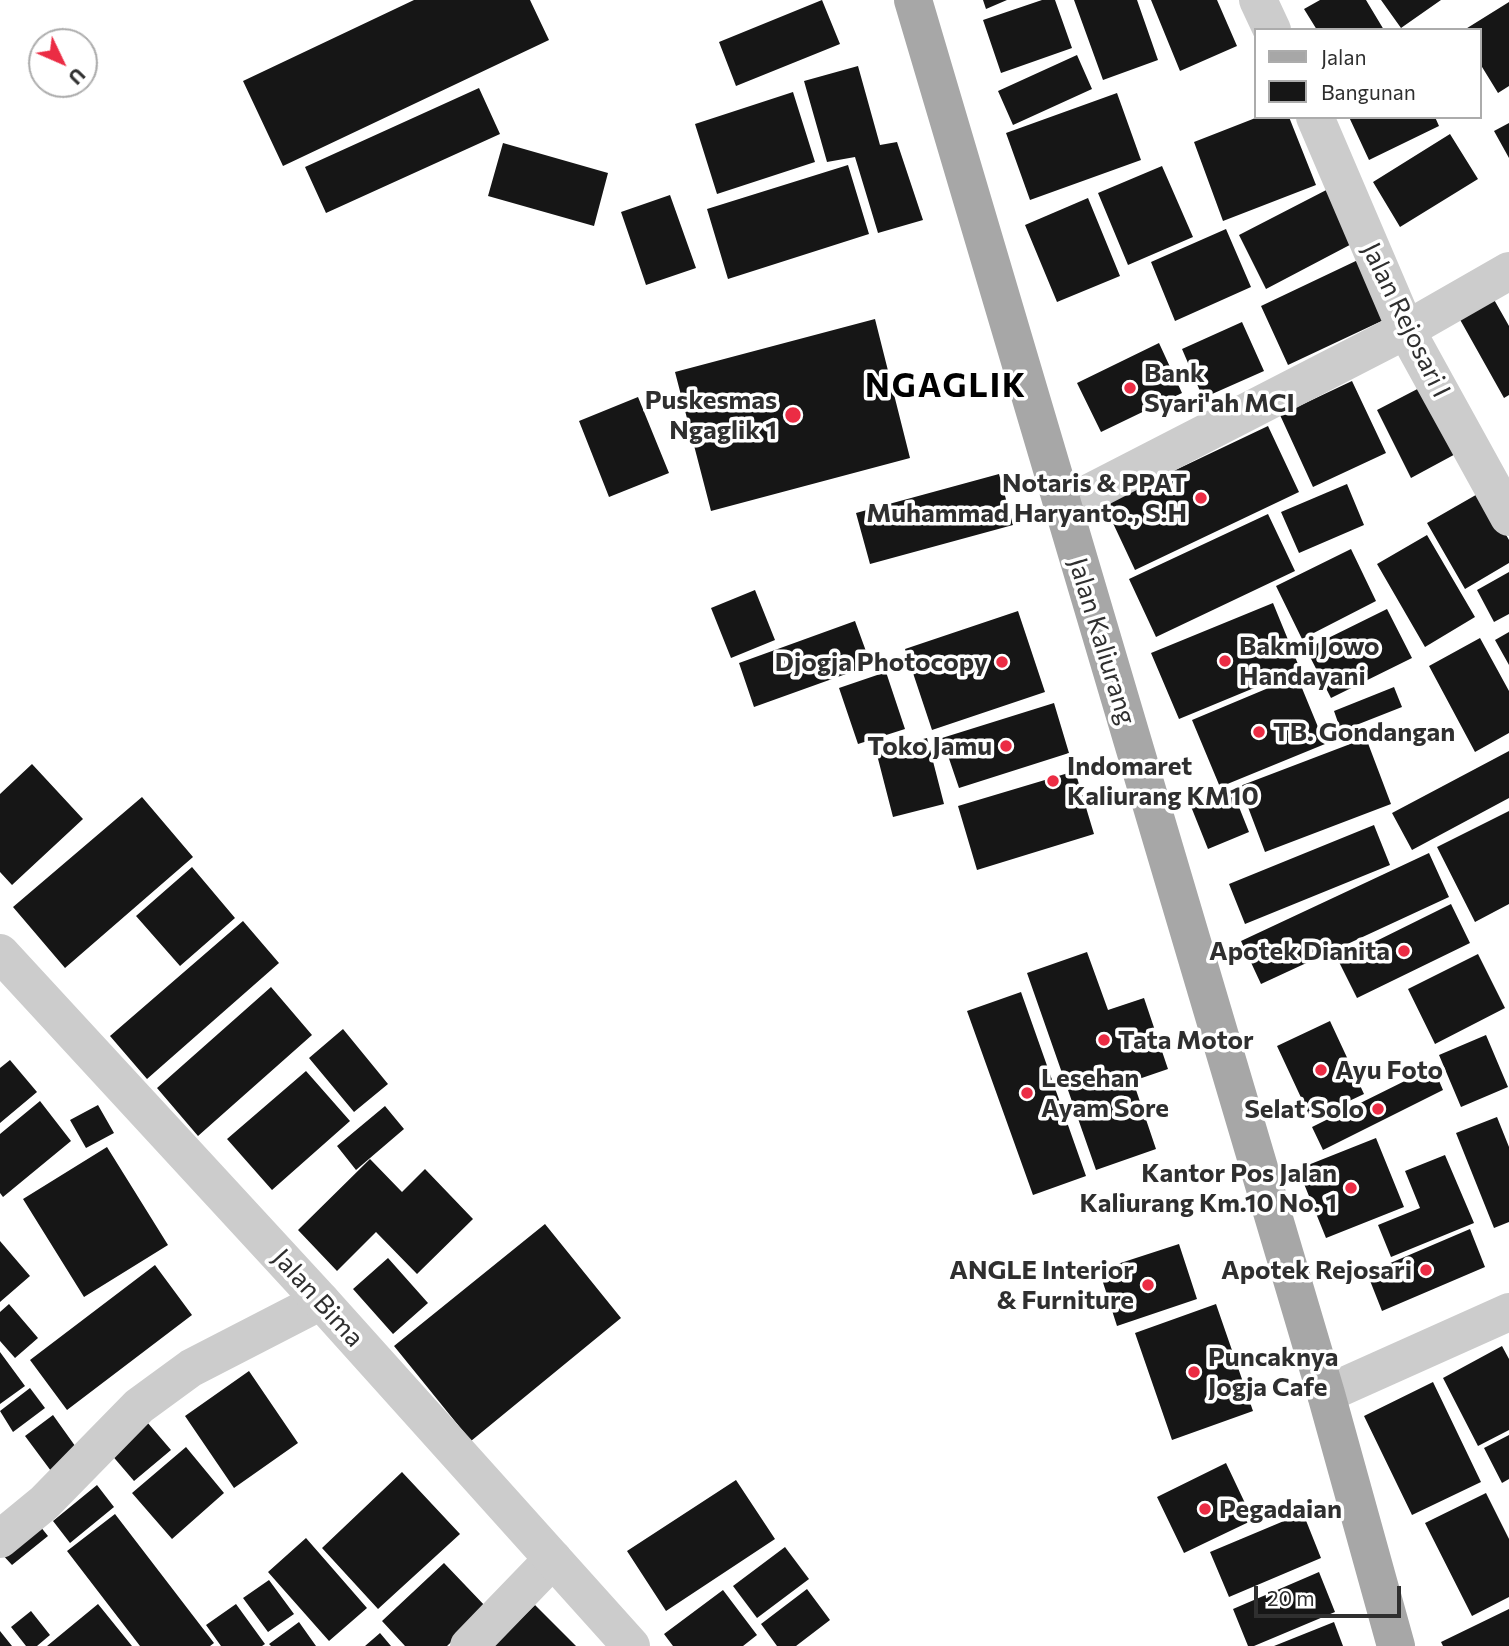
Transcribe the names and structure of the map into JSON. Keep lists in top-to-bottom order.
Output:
{
  "streets": {
    "main road": ["Jalan Kaliurang"],
    "street": ["Jalan Rejosari I", "Jalan Bima"]
  },
  "districts": ["NGAGLIK"],
  "places": [
    "Bank Syari'ah MCI",
    "Puskesmas Ngaglik 1",
    "Notaris & PPAT Muhammad Haryanto., S.H",
    "Bakmi Jowo Handayani",
    "Djogja Photocopy",
    "TB. Gondangan",
    "Toko Jamu",
    "Indomaret Kaliurang KM10",
    "Apotek Dianita",
    "Tata Motor",
    "Ayu Foto",
    "Lesehan Ayam Sore",
    "Selat Solo",
    "Kantor Pos Jalan Kaliurang Km.10 No. 1",
    "Apotek Rejosari",
    "ANGLE Interior & Furniture",
    "Puncaknya Jogja Cafe",
    "Pegadaian"
  ],
  "legend": ["Jalan", "Bangunan"],
  "scale_bar": "20 m",
  "north": "bottom right"
}
